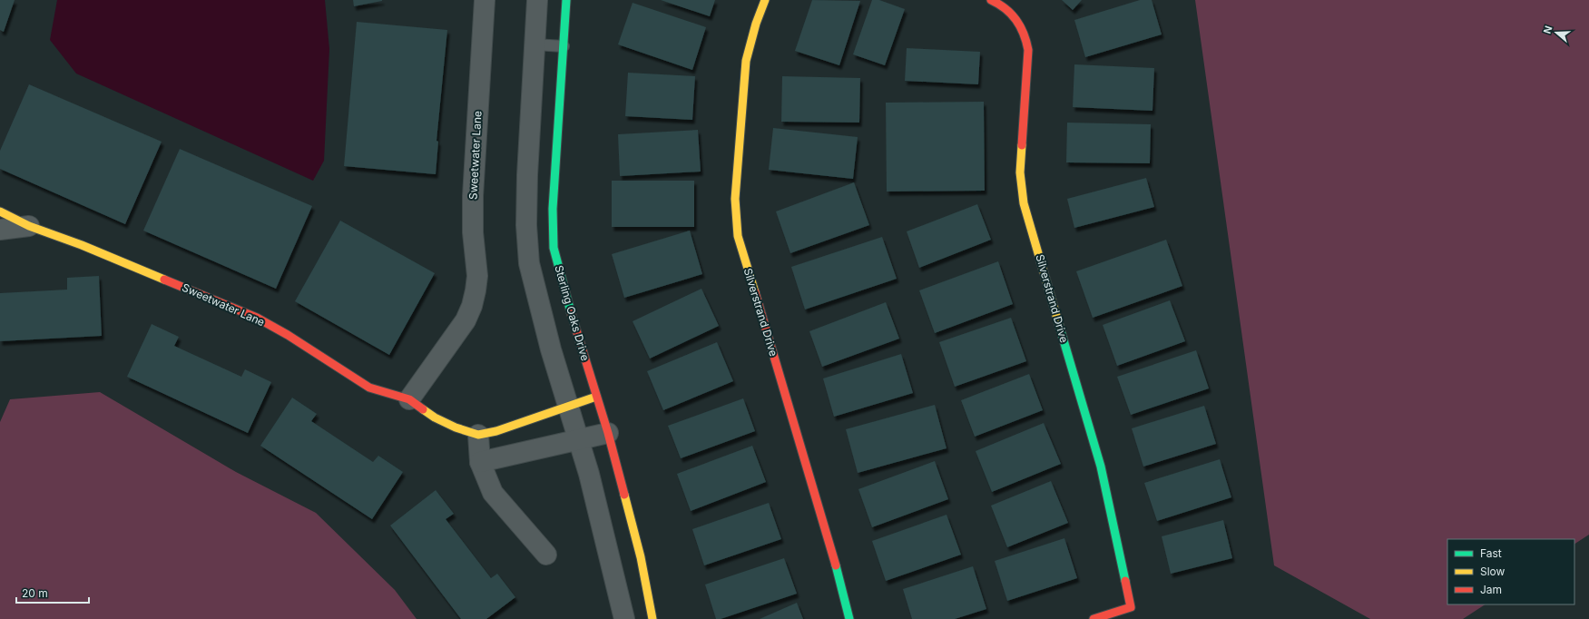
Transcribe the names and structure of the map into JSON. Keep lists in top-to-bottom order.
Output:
{
  "streets": {
    "street": ["Sweetwater Lane", "Silverstrand Drive", "Sterling Oaks Drive"]
  },
  "crossings": [
    ["Sweetwater Lane", "Sterling Oaks Drive"]
  ],
  "legend": ["Fast", "Slow", "Jam"],
  "scale_bar": "20 m",
  "north": "left"
}
